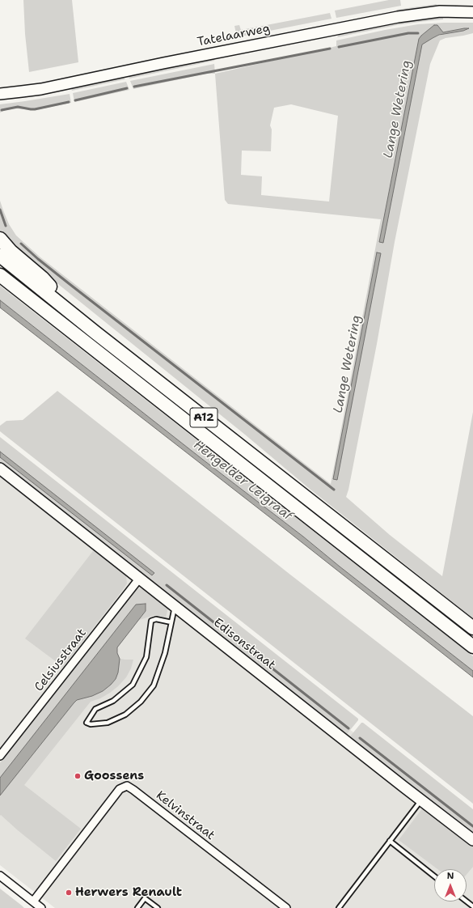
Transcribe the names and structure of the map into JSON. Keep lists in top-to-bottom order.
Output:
{
  "streets": {
    "highway": ["A12"],
    "street": [
      "Tatelaarweg",
      "Edisonstraat",
      "Celsiusstraat",
      "Kelvinstraat"
    ]
  },
  "crossings": [
    ["Edisonstraat", "Celsiusstraat"]
  ],
  "water": ["Lange Wetering", "Hengelder Leigraaf"],
  "places": ["Goossens", "Herwers Renault"],
  "north": "top"
}
